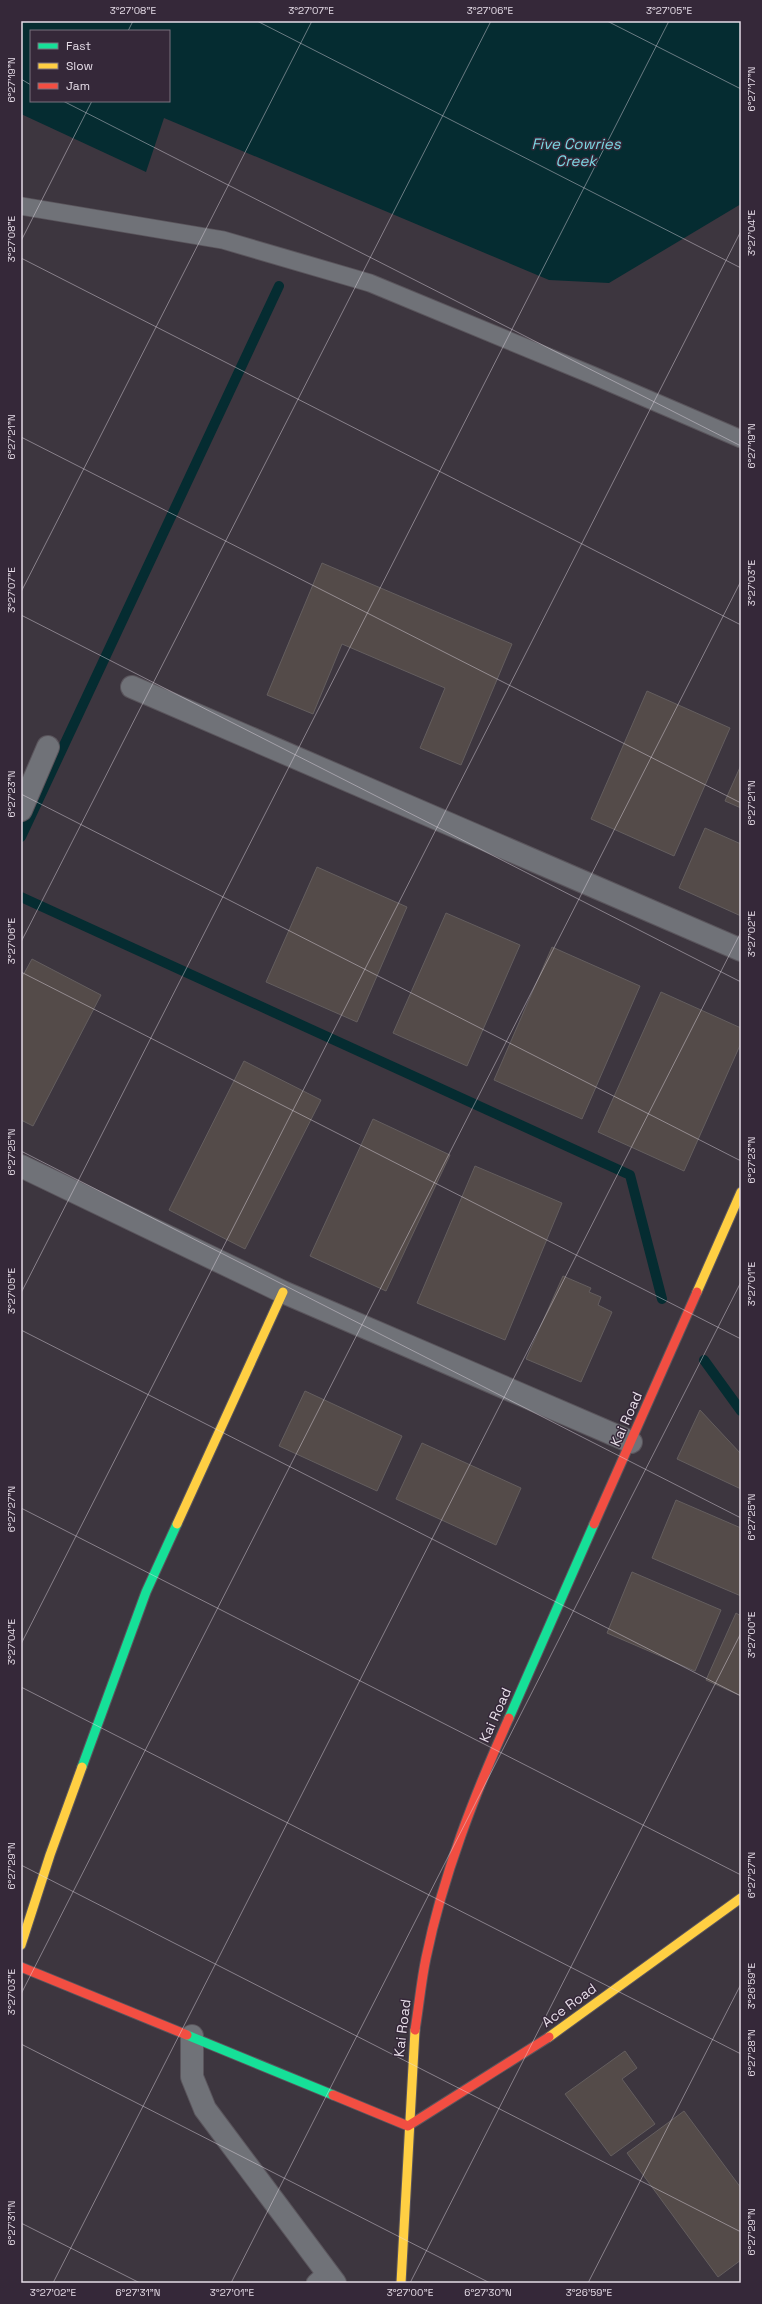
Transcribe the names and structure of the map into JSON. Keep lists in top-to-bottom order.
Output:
{
  "streets": {
    "street": ["Kai Road", "Ace Road"]
  },
  "crossings": [
    ["Kai Road", "Ace Road"]
  ],
  "water": ["Five Cowries Creek"],
  "legend": ["Fast", "Slow", "Jam"],
  "coordinates": [
    "3°27'08\"E",
    "3°27'07\"E",
    "3°27'06\"E",
    "3°27'05\"E",
    "6°27'19\"N",
    "6°27'17\"N",
    "3°27'04\"E",
    "6°27'21\"N",
    "3°27'03\"E",
    "6°27'23\"N",
    "3°27'02\"E",
    "6°27'25\"N",
    "3°27'01\"E",
    "6°27'27\"N",
    "3°27'00\"E",
    "6°27'29\"N",
    "3°26'59\"E",
    "6°27'28\"N",
    "6°27'31\"N",
    "6°27'30\"N"
  ]
}
